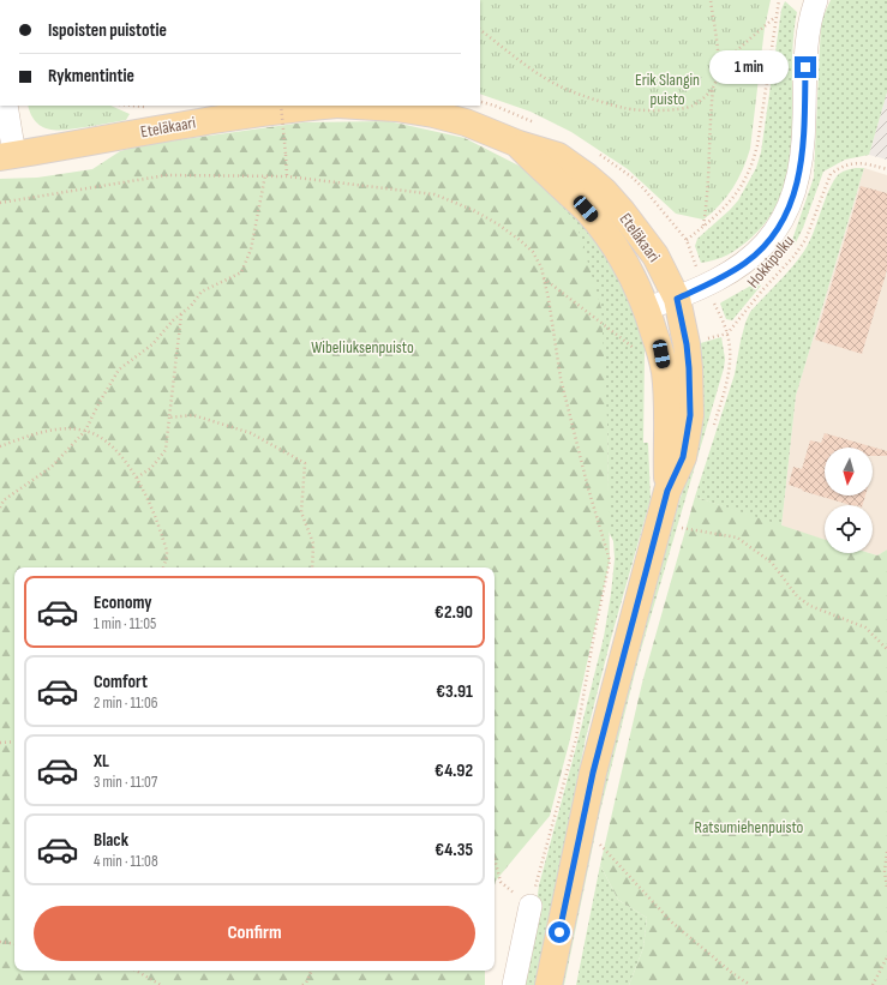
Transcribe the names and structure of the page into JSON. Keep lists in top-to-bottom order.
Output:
{
  "streets": {
    "main road": ["Eteläkaari"],
    "path": ["Hokkipolku"]
  },
  "parks": ["Erik Slangin puisto", "Wibeliuksenpuisto", "Ratsumiehenpuisto"],
  "north": "bottom",
  "page": {
    "banner": ["Ispoisten puistotie", "Rykmentintie"],
    "bubble": "1 min",
    "list": [
      {
        "name": "Economy",
        "note": "1 min · 11:05",
        "value": "€2.90"
      },
      {
        "name": "Comfort",
        "note": "2 min · 11:06",
        "value": "€3.91"
      },
      {
        "name": "XL",
        "note": "3 min · 11:07",
        "value": "€4.92"
      },
      {
        "name": "Black",
        "note": "4 min · 11:08",
        "value": "€4.35"
      }
    ],
    "buttons": "Confirm"
  }
}
